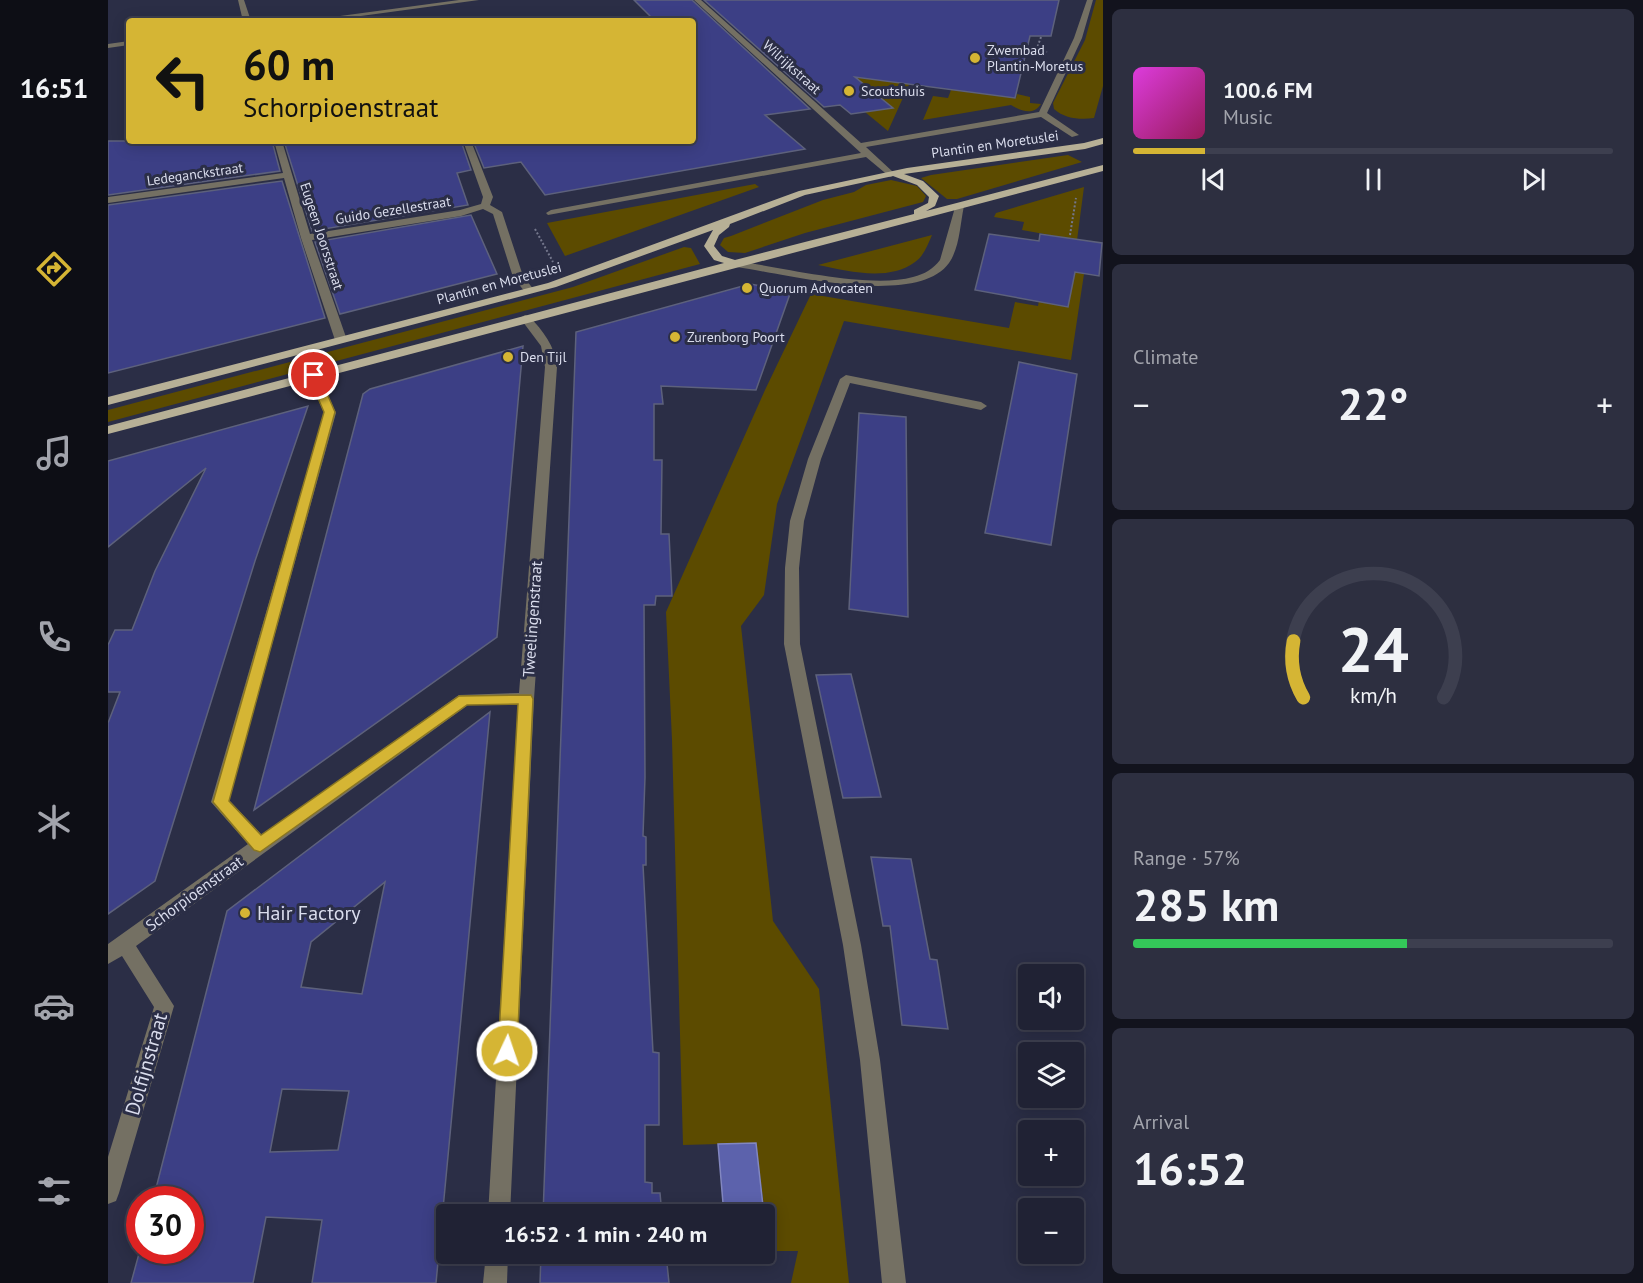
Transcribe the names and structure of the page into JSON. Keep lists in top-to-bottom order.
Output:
{
  "streets": {
    "main road": ["Plantin en Moretuslei"],
    "street": [
      "Wilrijkstraat",
      "Ledeganckstraat",
      "Guido Gezellestraat",
      "Eugeen Joorsstraat",
      "Tweelingenstraat",
      "Schorpioenstraat",
      "Dolfijnstraat"
    ]
  },
  "crossings": [
    ["Plantin en Moretuslei", "Eugeen Joorsstraat"],
    ["Ledeganckstraat", "Eugeen Joorsstraat"],
    ["Guido Gezellestraat", "Eugeen Joorsstraat"],
    ["Tweelingenstraat", "Schorpioenstraat"],
    ["Schorpioenstraat", "Dolfijnstraat"]
  ],
  "places": [
    "Zwembad Plantin-Moretus",
    "Scoutshuis",
    "Quorum Advocaten",
    "Zurenborg Poort",
    "Den Tijl",
    "Hair Factory"
  ],
  "page": {
    "tabs": "16:51",
    "turn": ["60 m", "Schorpioenstraat"],
    "song": ["100.6 FM", "Music"],
    "tile": [
      "Climate",
      ["Range · 57%", "285 km"],
      ["Arrival", "16:52"]
    ],
    "heat": ["−", "22°", "+"],
    "map_buttons": ["+", "−"],
    "limit": "30",
    "trip": "16:52 · 1 min · 240 m",
    "gauge": ["24", "km/h"]
  }
}
